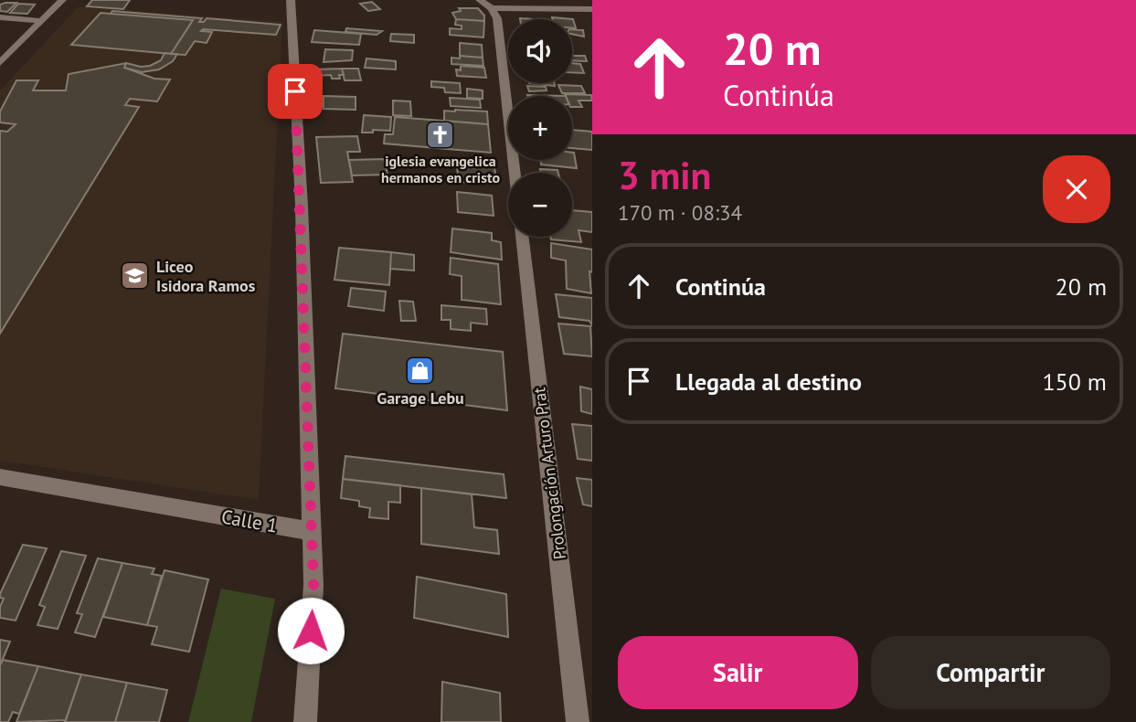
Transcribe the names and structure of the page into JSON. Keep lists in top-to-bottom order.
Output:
{
  "streets": {
    "street": ["Prolongación Arturo Prat", "Calle 1"]
  },
  "places": {
    "church": ["iglesia evangelica hermanos en cristo"],
    "school or university": ["Liceo Isidora Ramos"],
    "shop": ["Garage Lebu"]
  },
  "page": {
    "turn": ["20 m", "Continúa"],
    "map_buttons": ["+", "−"],
    "heading": ["3 min", "170 m · 08:34"],
    "list": [
      {
        "name": "Continúa",
        "value": "20 m"
      },
      {
        "name": "Llegada al destino",
        "value": "150 m"
      }
    ],
    "buttons": ["Salir", "Compartir"]
  }
}
